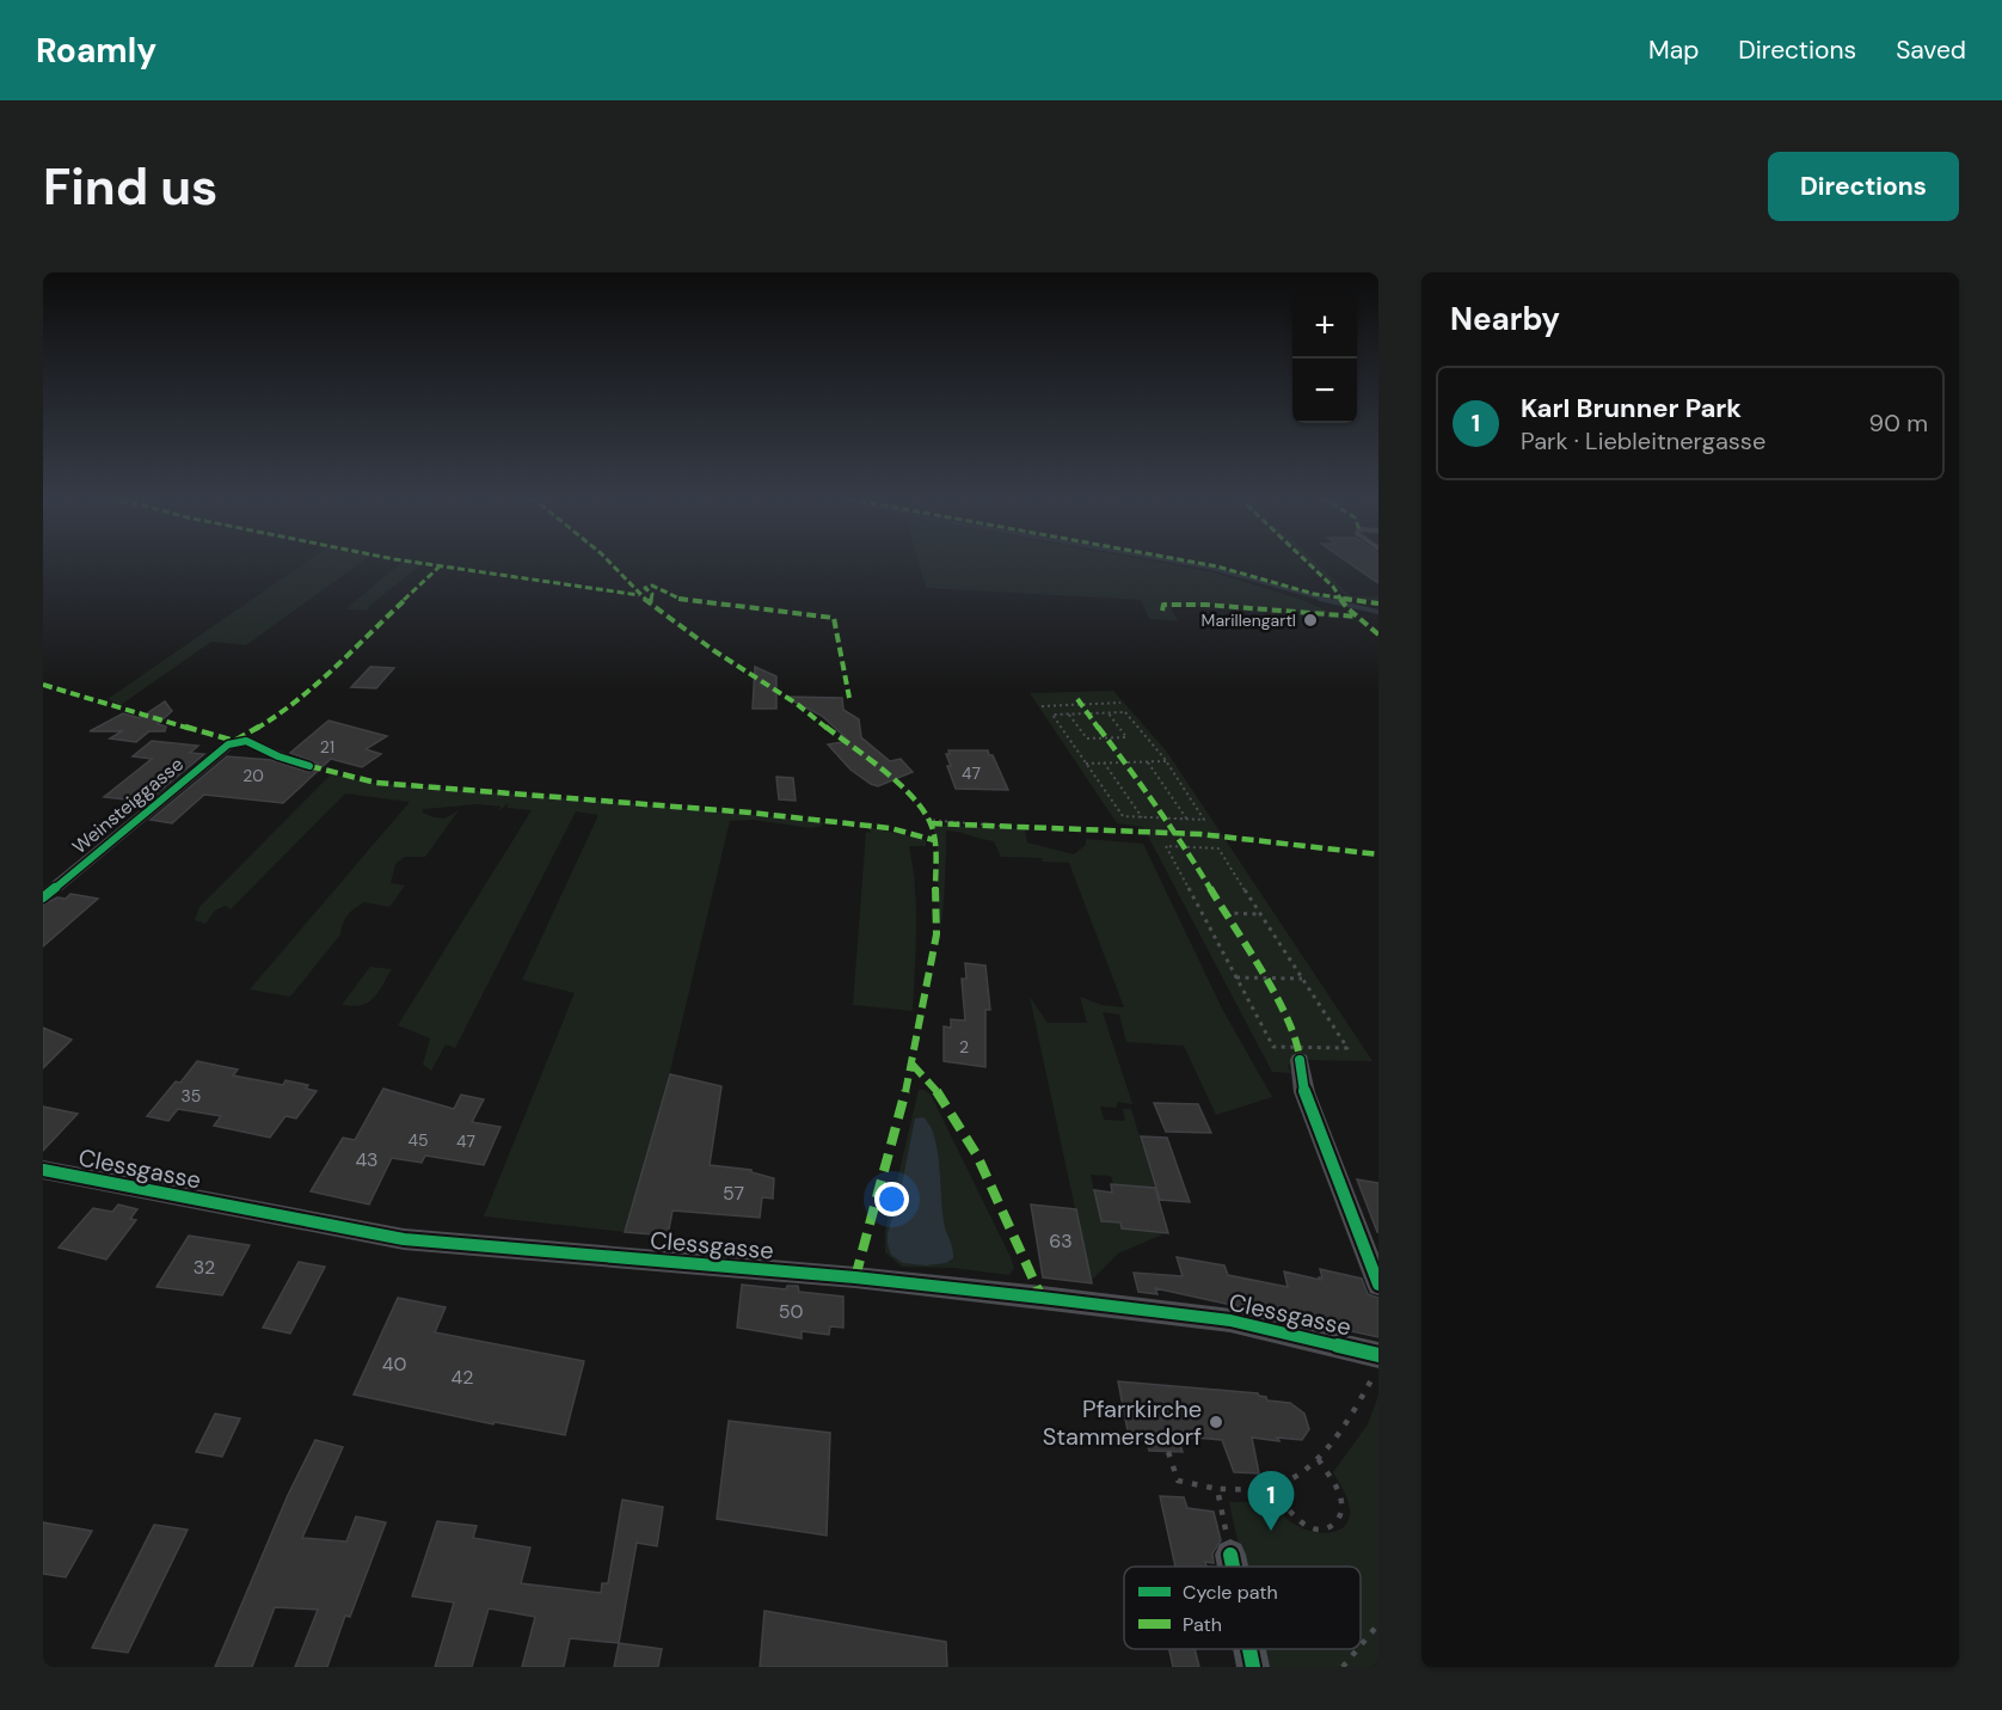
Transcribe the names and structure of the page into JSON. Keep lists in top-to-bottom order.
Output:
{
  "streets": {
    "street": ["Weinsteiggasse", "Clessgasse"]
  },
  "places": ["Marillengartl", "Pfarrkirche Stammersdorf"],
  "house_numbers": [
    "21",
    "47",
    "20",
    "2",
    "35",
    "45",
    "47",
    "43",
    "57",
    "63",
    "32",
    "50",
    "40",
    "42"
  ],
  "legend": ["Cycle path", "Path"],
  "page": {
    "header": "Roamly",
    "nav": ["Map", "Directions", "Saved"],
    "buttons": "Directions",
    "title": "Find us",
    "heading": "Nearby",
    "map_buttons": ["+", "−"],
    "list": [
      {
        "mark": "1",
        "name": "Karl Brunner Park",
        "note": "Park · Liebleitnergasse",
        "value": "90 m"
      }
    ],
    "pins": "1"
  }
}
